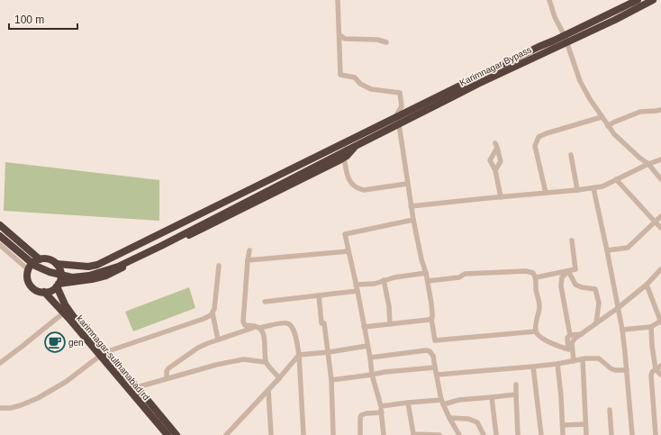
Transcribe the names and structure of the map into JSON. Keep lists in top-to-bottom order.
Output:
{
  "streets": {
    "highway": ["Karimnagar Bypass", "karimnagar-sulthanabad rd"]
  },
  "places": {
    "cafe": ["gen"]
  },
  "scale_bar": "100 m"
}
